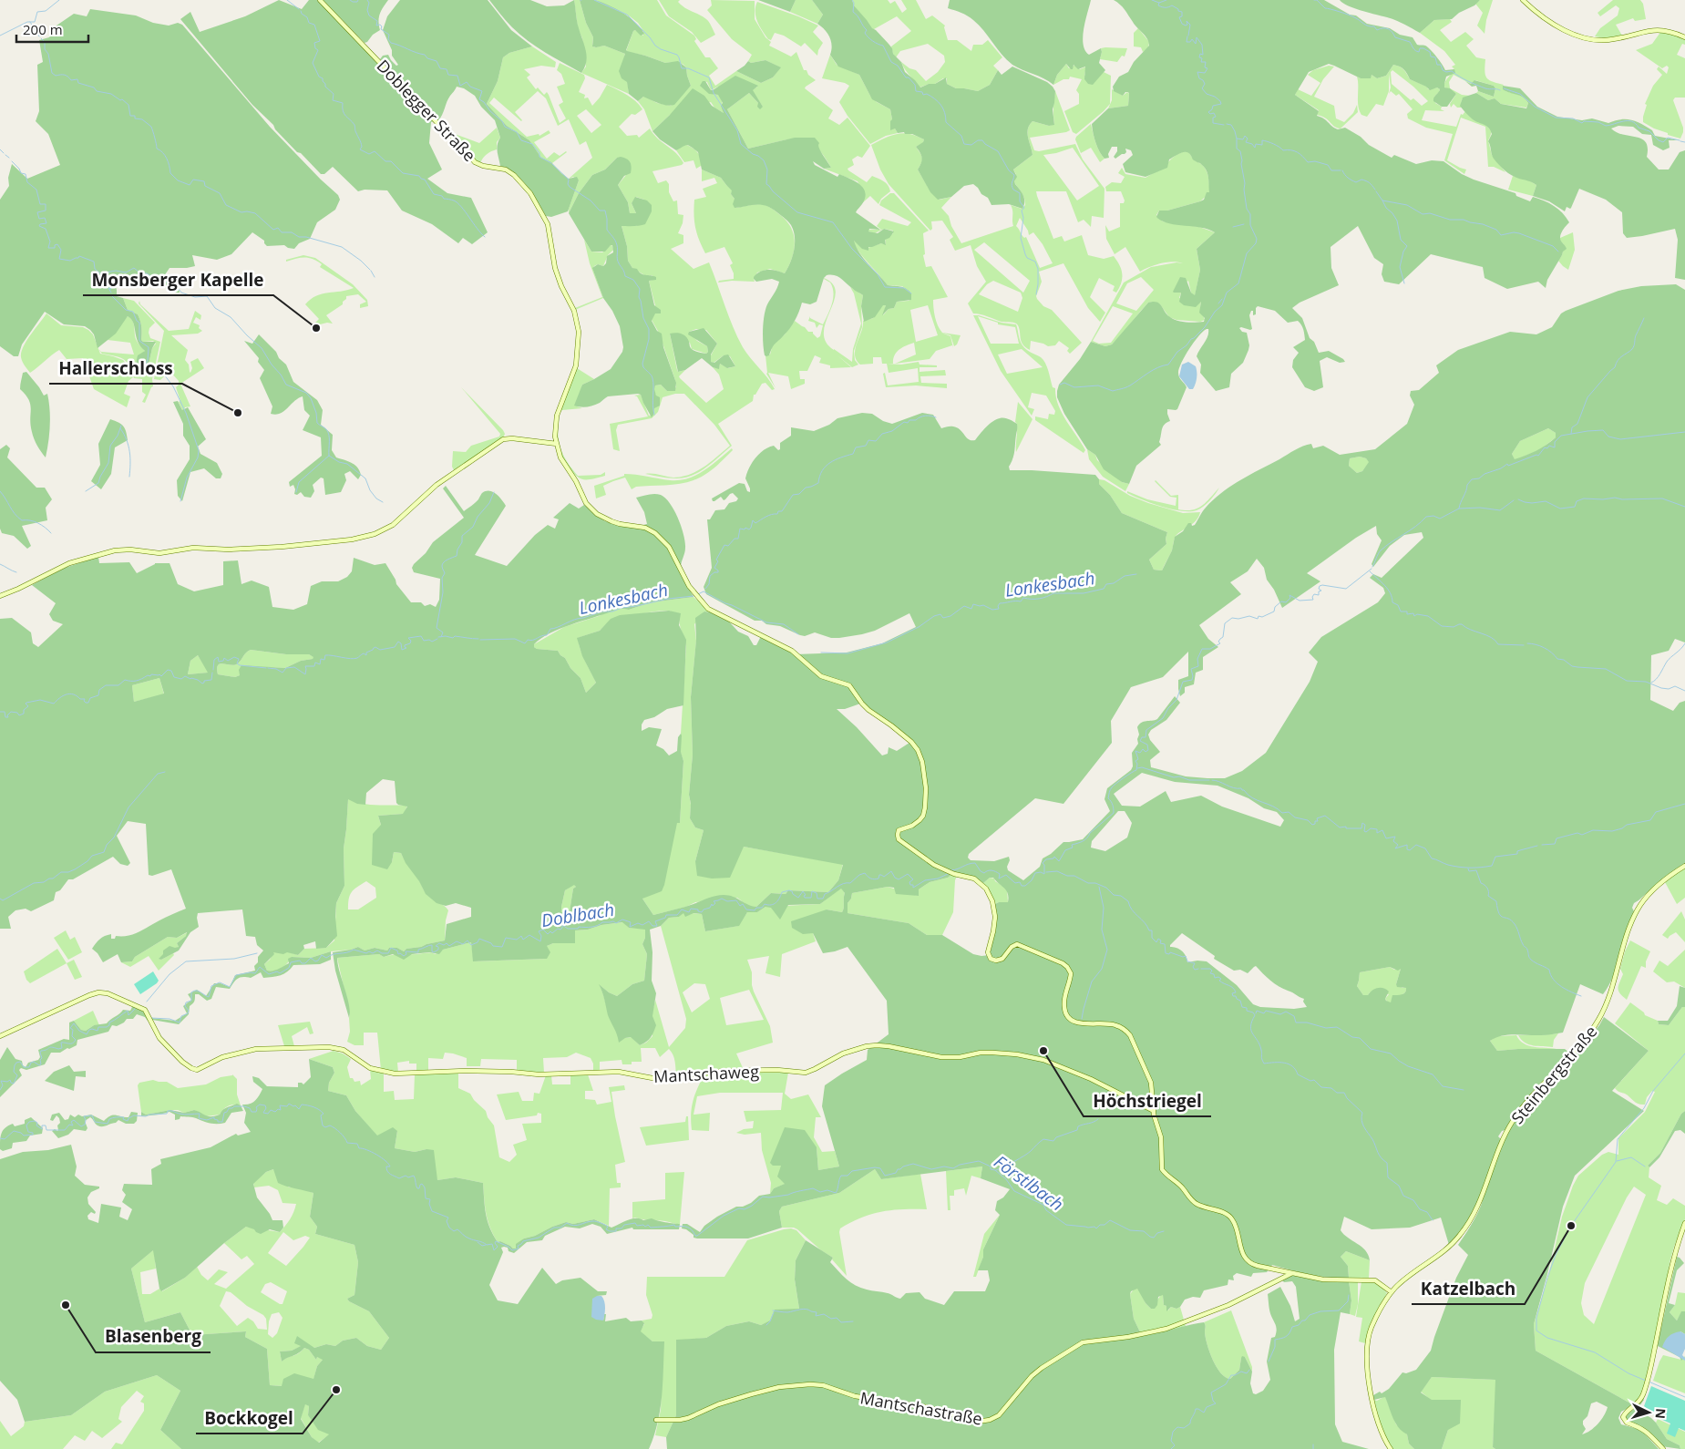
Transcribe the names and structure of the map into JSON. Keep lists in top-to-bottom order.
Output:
{
  "streets": {
    "street": [
      "Doblegger Straße",
      "Mantschaweg",
      "Steinbergstraße",
      "Mantschastraße"
    ]
  },
  "crossings": [
    ["Doblegger Straße", "Mantschaweg"],
    ["Doblegger Straße", "Mantschastraße"]
  ],
  "water": ["Lonkesbach", "Doblbach", "Förstlbach"],
  "places": [
    "Monsberger Kapelle",
    "Hallerschloss",
    "Höchstriegel",
    "Katzelbach",
    "Blasenberg",
    "Bockkogel"
  ],
  "scale_bar": "200 m",
  "north": "right"
}
